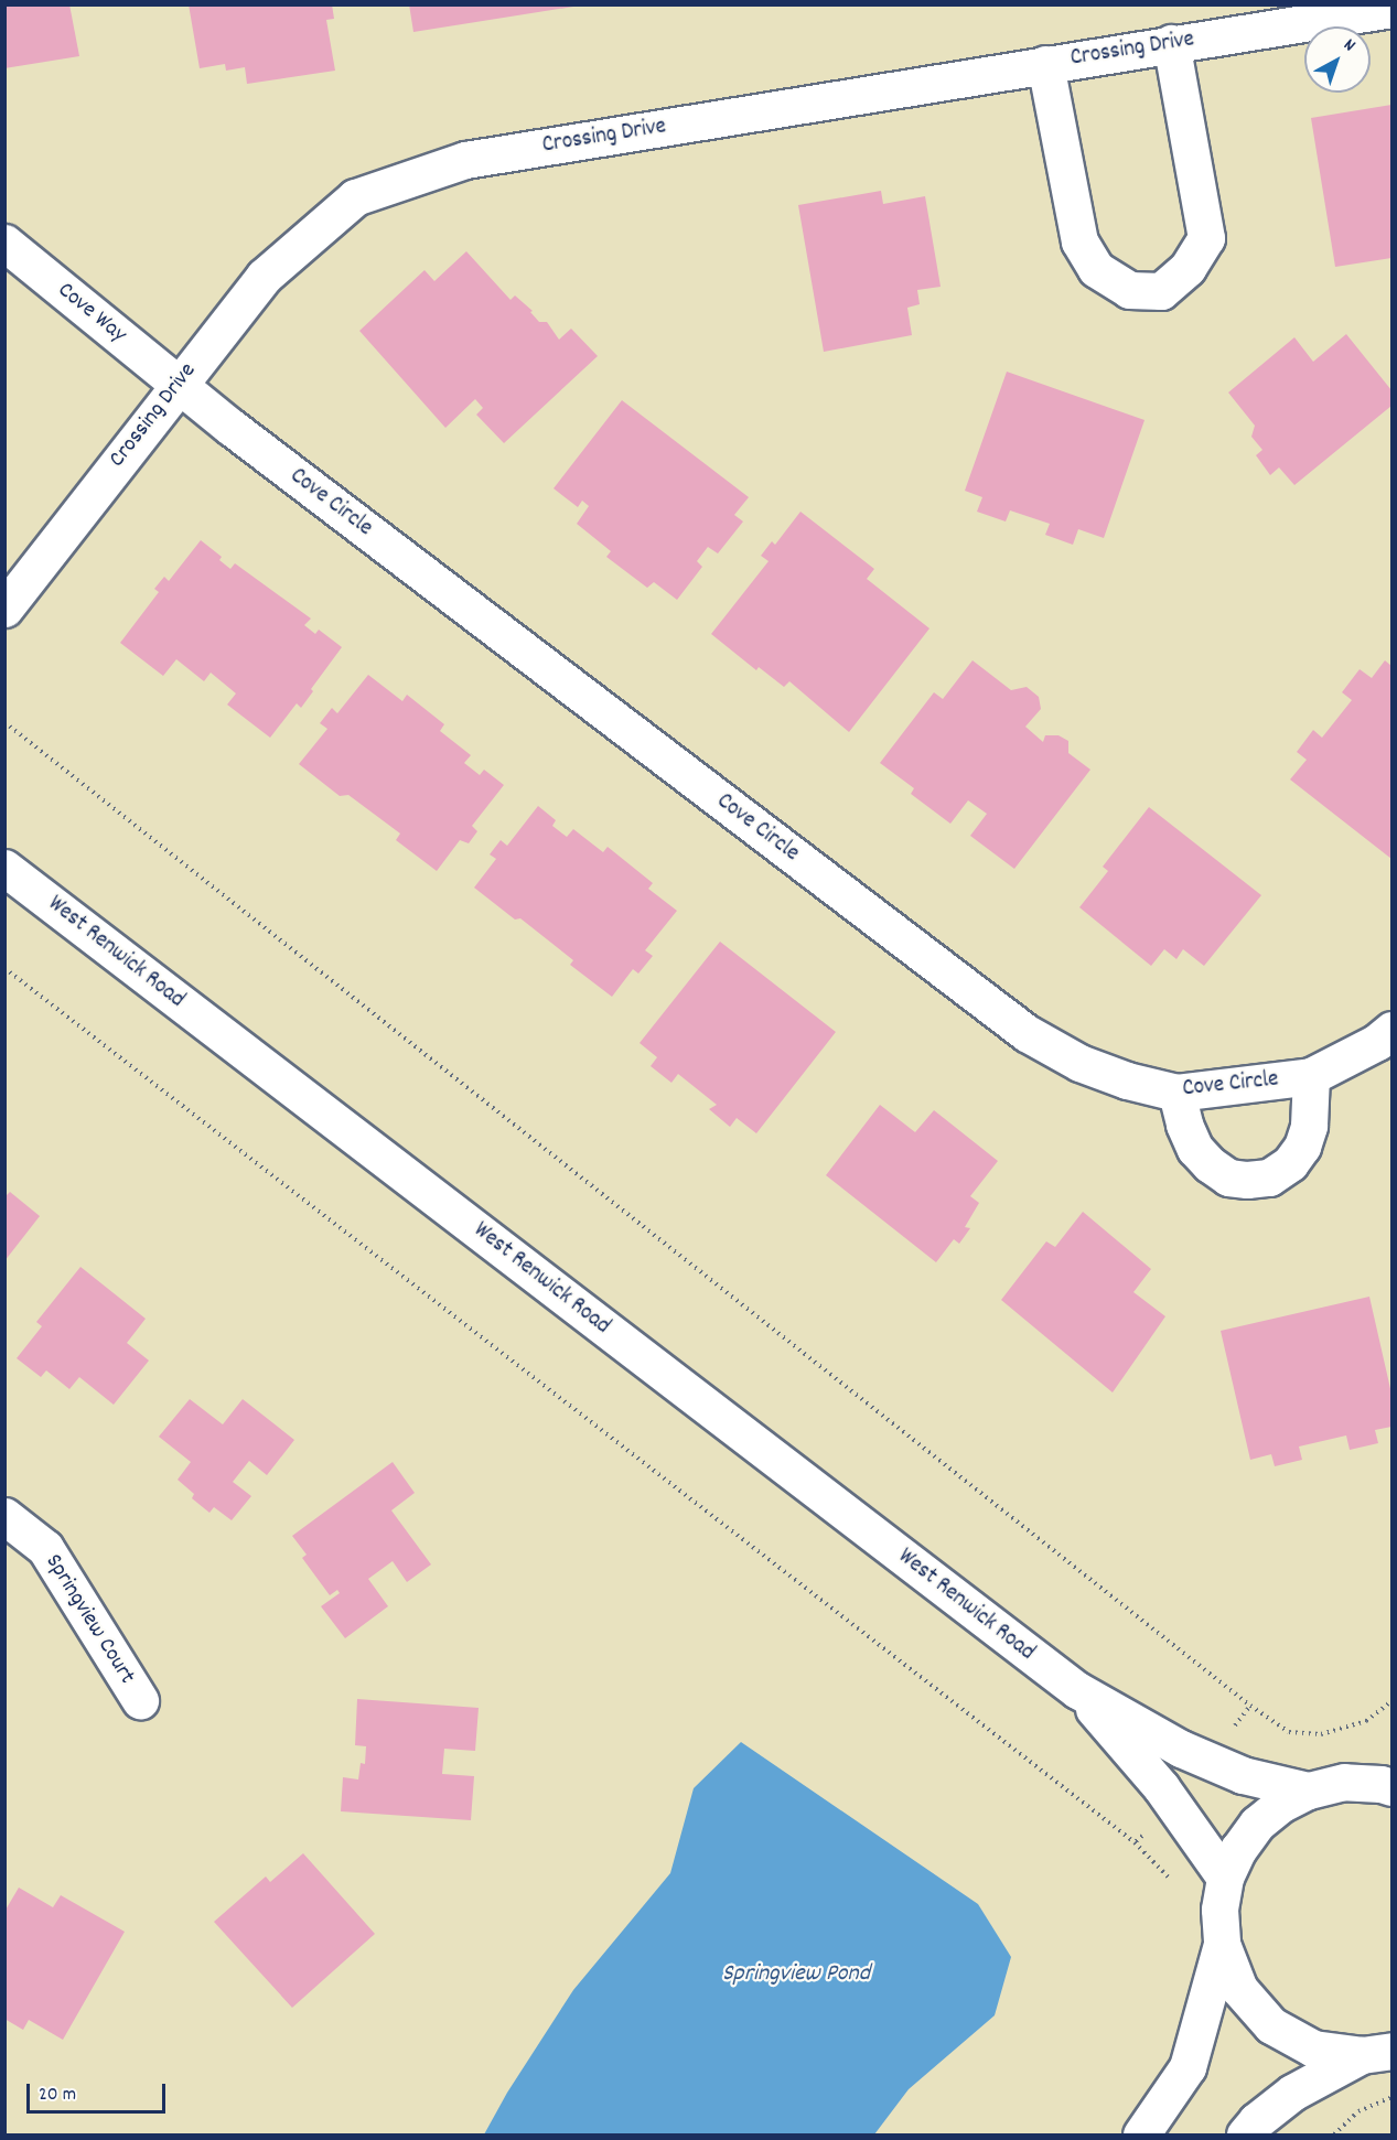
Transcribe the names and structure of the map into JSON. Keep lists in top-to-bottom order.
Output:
{
  "streets": {
    "street": [
      "Crossing Drive",
      "Cove Way",
      "Cove Circle",
      "West Renwick Road",
      "Springview Court"
    ]
  },
  "crossings": [
    ["Crossing Drive", "Cove Way"],
    ["Crossing Drive", "Cove Circle"],
    ["Cove Way", "Cove Circle"]
  ],
  "water": ["Springview Pond"],
  "scale_bar": "20 m",
  "north": "top right"
}
